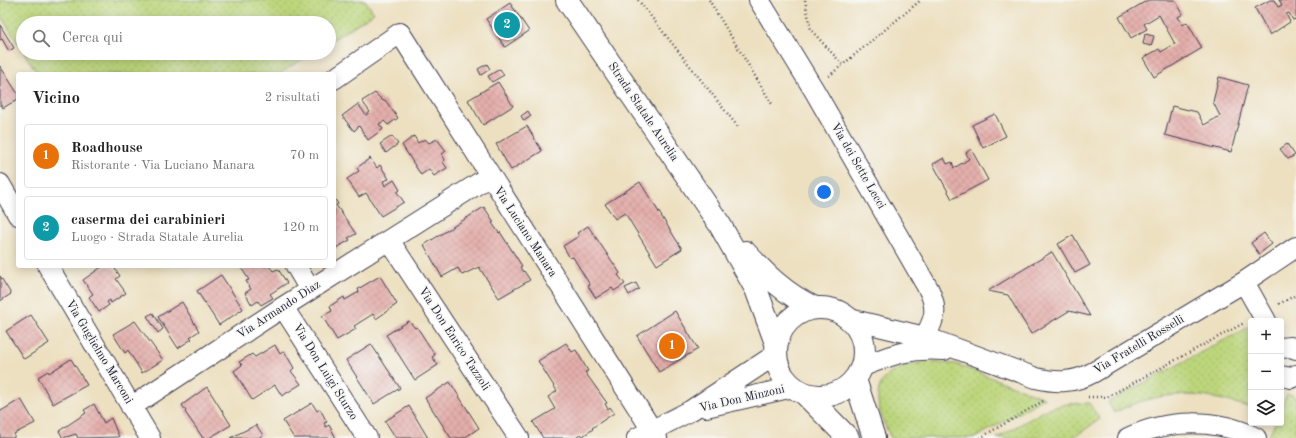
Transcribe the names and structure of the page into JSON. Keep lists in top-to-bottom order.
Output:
{
  "streets": {
    "main road": ["Strada Statale Aurelia"],
    "street": [
      "Via dei Sette Lecci",
      "Via Luciano Manara",
      "Via Armando Diaz",
      "Via Don Enrico Tazzoli",
      "Via Fratelli Rosselli",
      "Via Guglielmo Marconi",
      "Via Don Luigi Sturzo",
      "Via Don Minzoni"
    ]
  },
  "crossings": [
    ["Strada Statale Aurelia", "Via Fratelli Rosselli"],
    ["Strada Statale Aurelia", "Via Don Minzoni"],
    ["Via dei Sette Lecci", "Via Fratelli Rosselli"],
    ["Via Luciano Manara", "Via Armando Diaz"],
    ["Via Luciano Manara", "Via Don Minzoni"],
    ["Via Armando Diaz", "Via Don Enrico Tazzoli"],
    ["Via Armando Diaz", "Via Guglielmo Marconi"],
    ["Via Armando Diaz", "Via Don Luigi Sturzo"],
    ["Via Fratelli Rosselli", "Via Don Minzoni"]
  ],
  "page": {
    "pins": ["2", "1"],
    "search": "Cerca qui",
    "heading": ["Vicino", "2 risultati"],
    "list": [
      {
        "mark": "1",
        "name": "Roadhouse",
        "note": "Ristorante · Via Luciano Manara",
        "value": "70 m"
      },
      {
        "mark": "2",
        "name": "caserma dei carabinieri",
        "note": "Luogo · Strada Statale Aurelia",
        "value": "120 m"
      }
    ],
    "map_buttons": ["+", "−"]
  }
}
